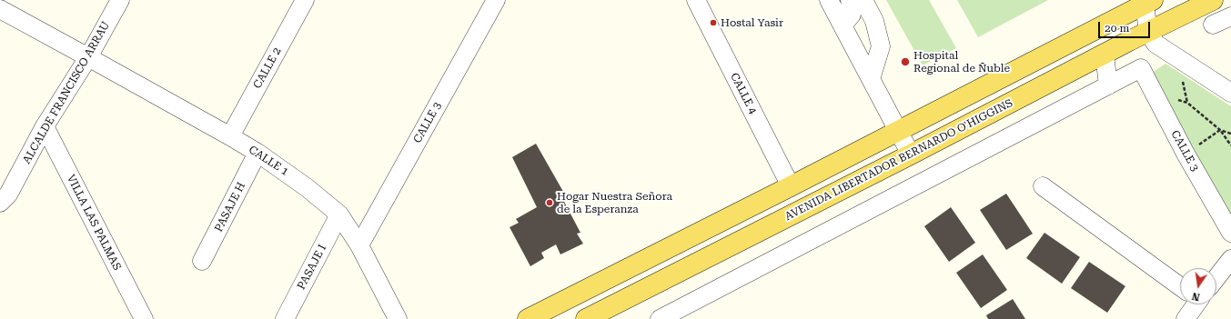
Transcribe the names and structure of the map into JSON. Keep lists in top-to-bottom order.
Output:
{
  "streets": {
    "main road": ["AVENIDA LIBERTADOR BERNARDO O'HIGGINS"],
    "street": [
      "CALLE 2",
      "ALCALDE FRANCISCO ARRAU",
      "CALLE 4",
      "CALLE 3",
      "CALLE 1",
      "PASAJE H",
      "VILLA LAS PALMAS",
      "PASAJE I"
    ]
  },
  "crossings": [
    ["CALLE 2", "CALLE 1"],
    ["ALCALDE FRANCISCO ARRAU", "CALLE 1"],
    ["ALCALDE FRANCISCO ARRAU", "VILLA LAS PALMAS"],
    ["CALLE 3", "CALLE 1"],
    ["CALLE 1", "PASAJE H"],
    ["CALLE 1", "PASAJE I"]
  ],
  "places": ["Hostal Yasir", "Hospital Regional de Ñuble", "Hogar Nuestra Señora de la Esperanza"],
  "scale_bar": "20 m",
  "north": "bottom"
}
